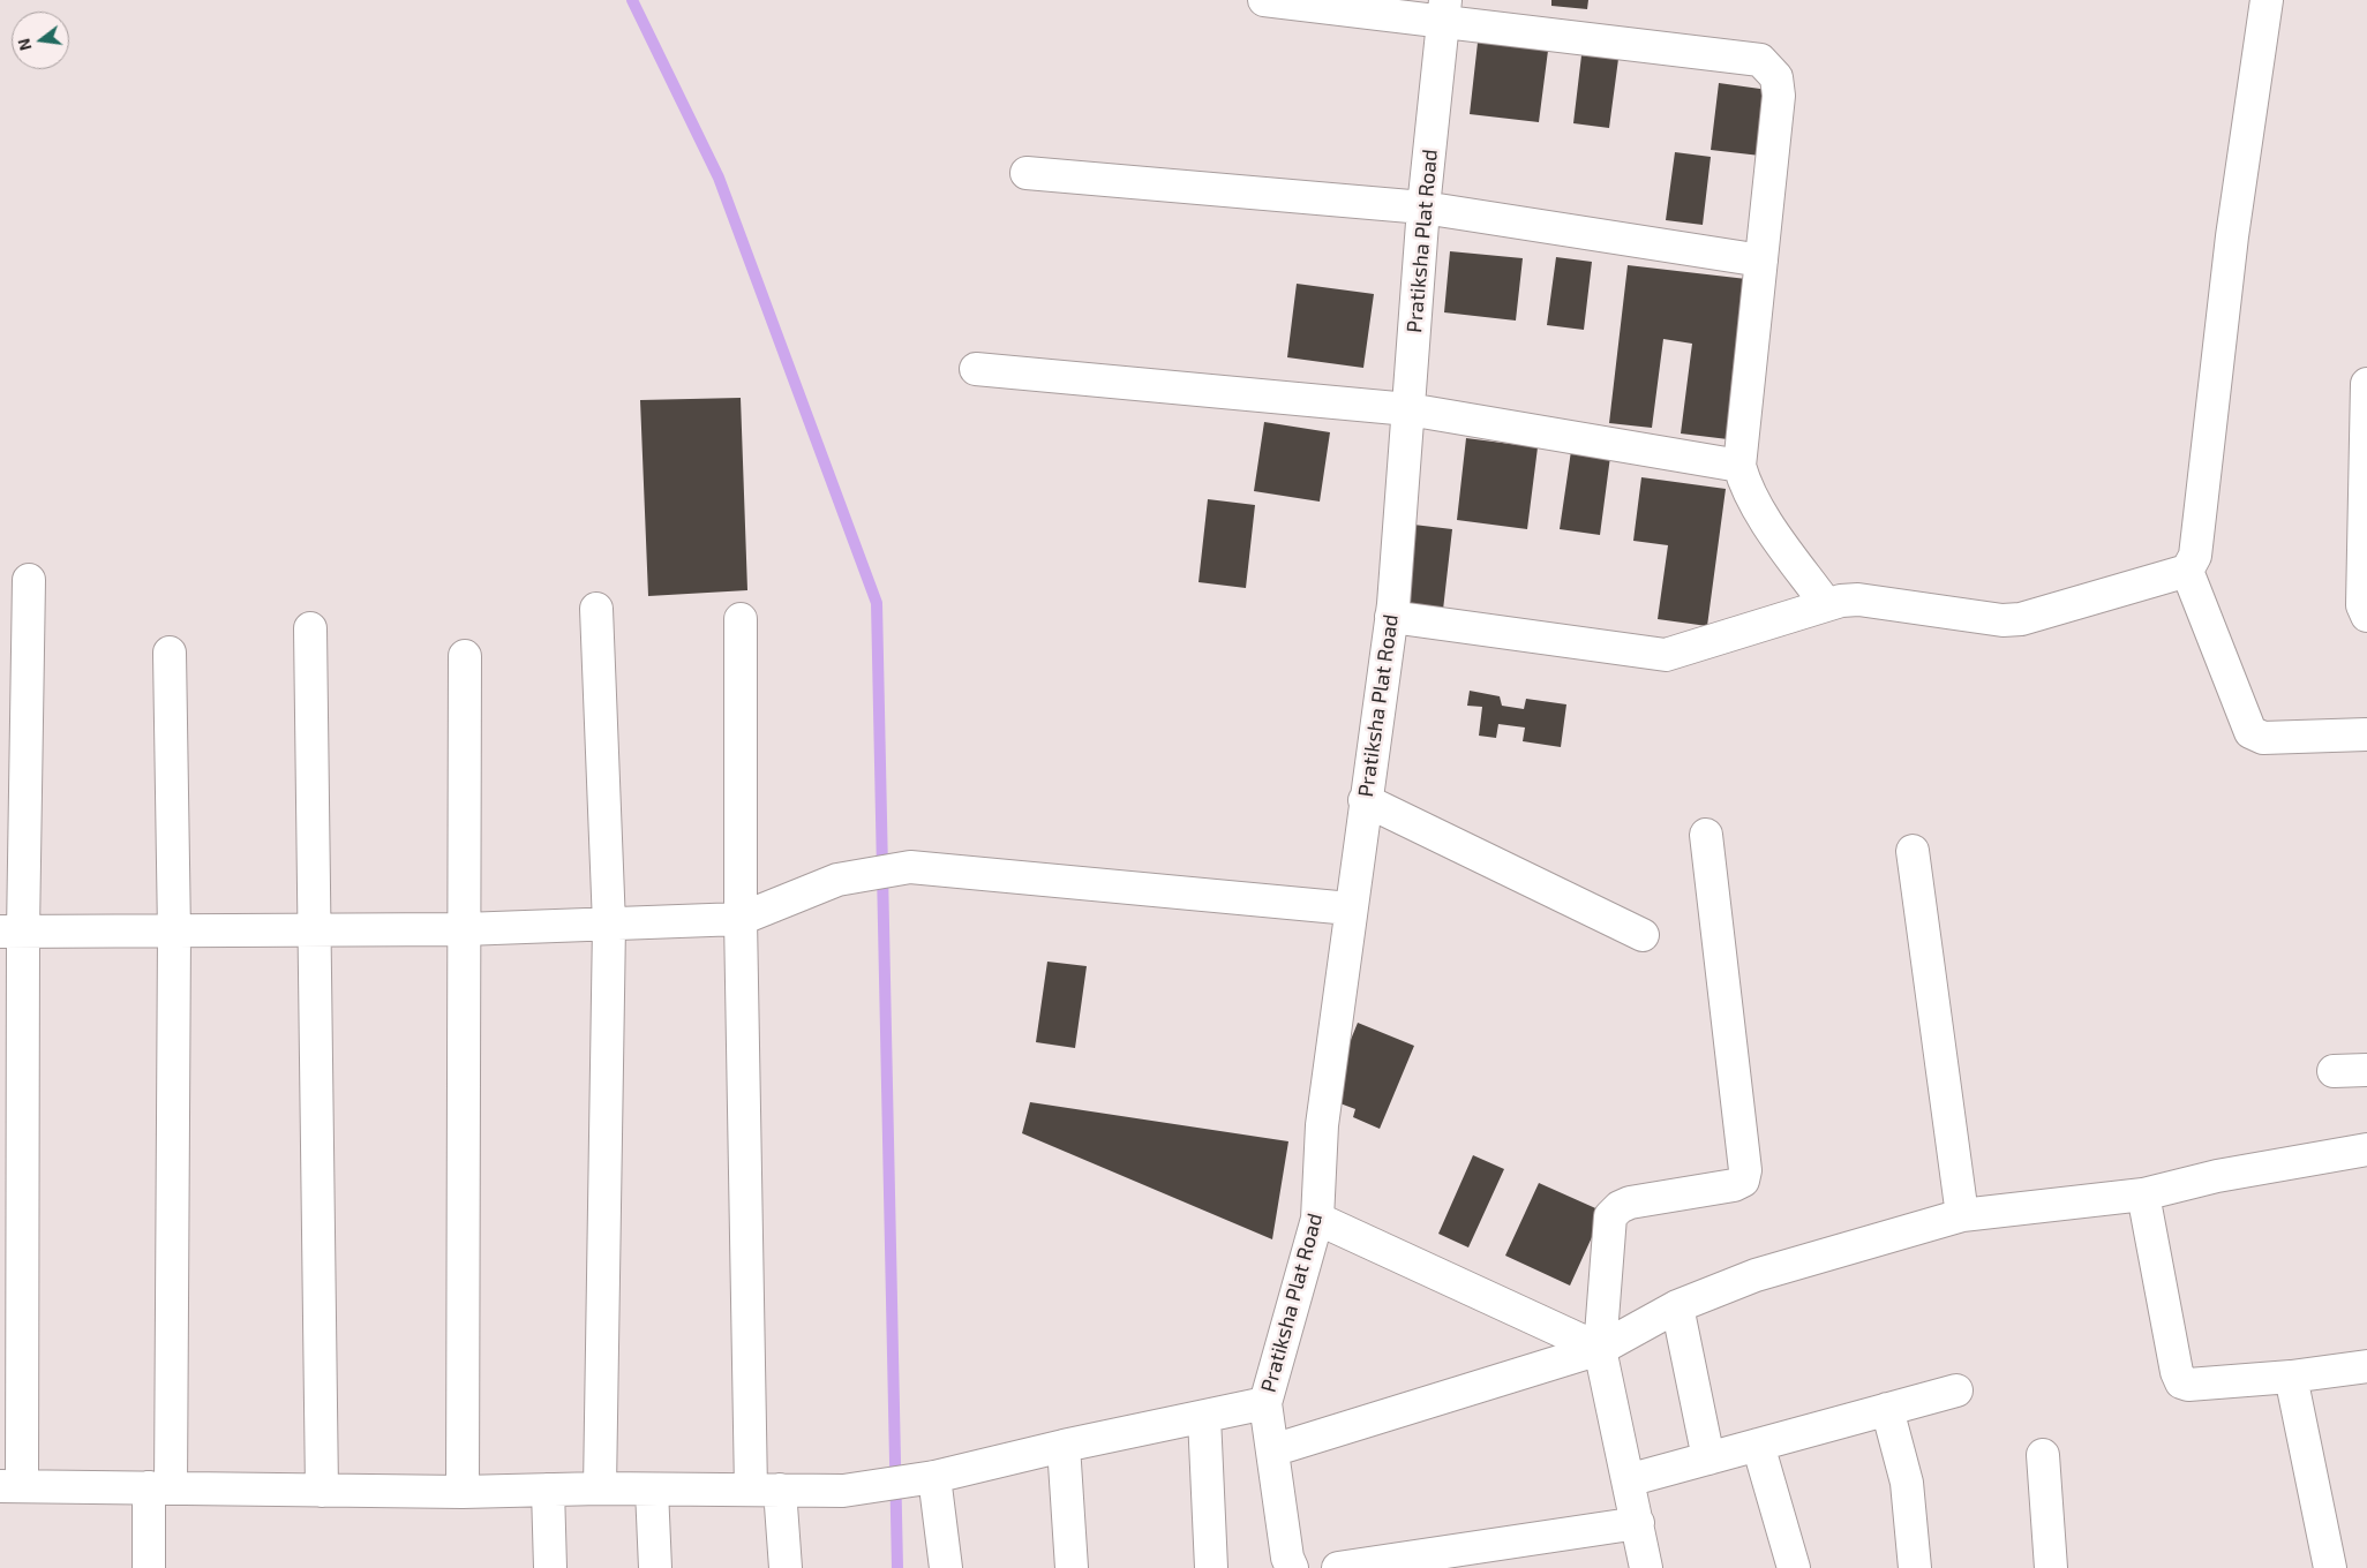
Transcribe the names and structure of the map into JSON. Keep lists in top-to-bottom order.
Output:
{
  "streets": {
    "street": ["Pratiksha Plat Road"]
  },
  "north": "left"
}
